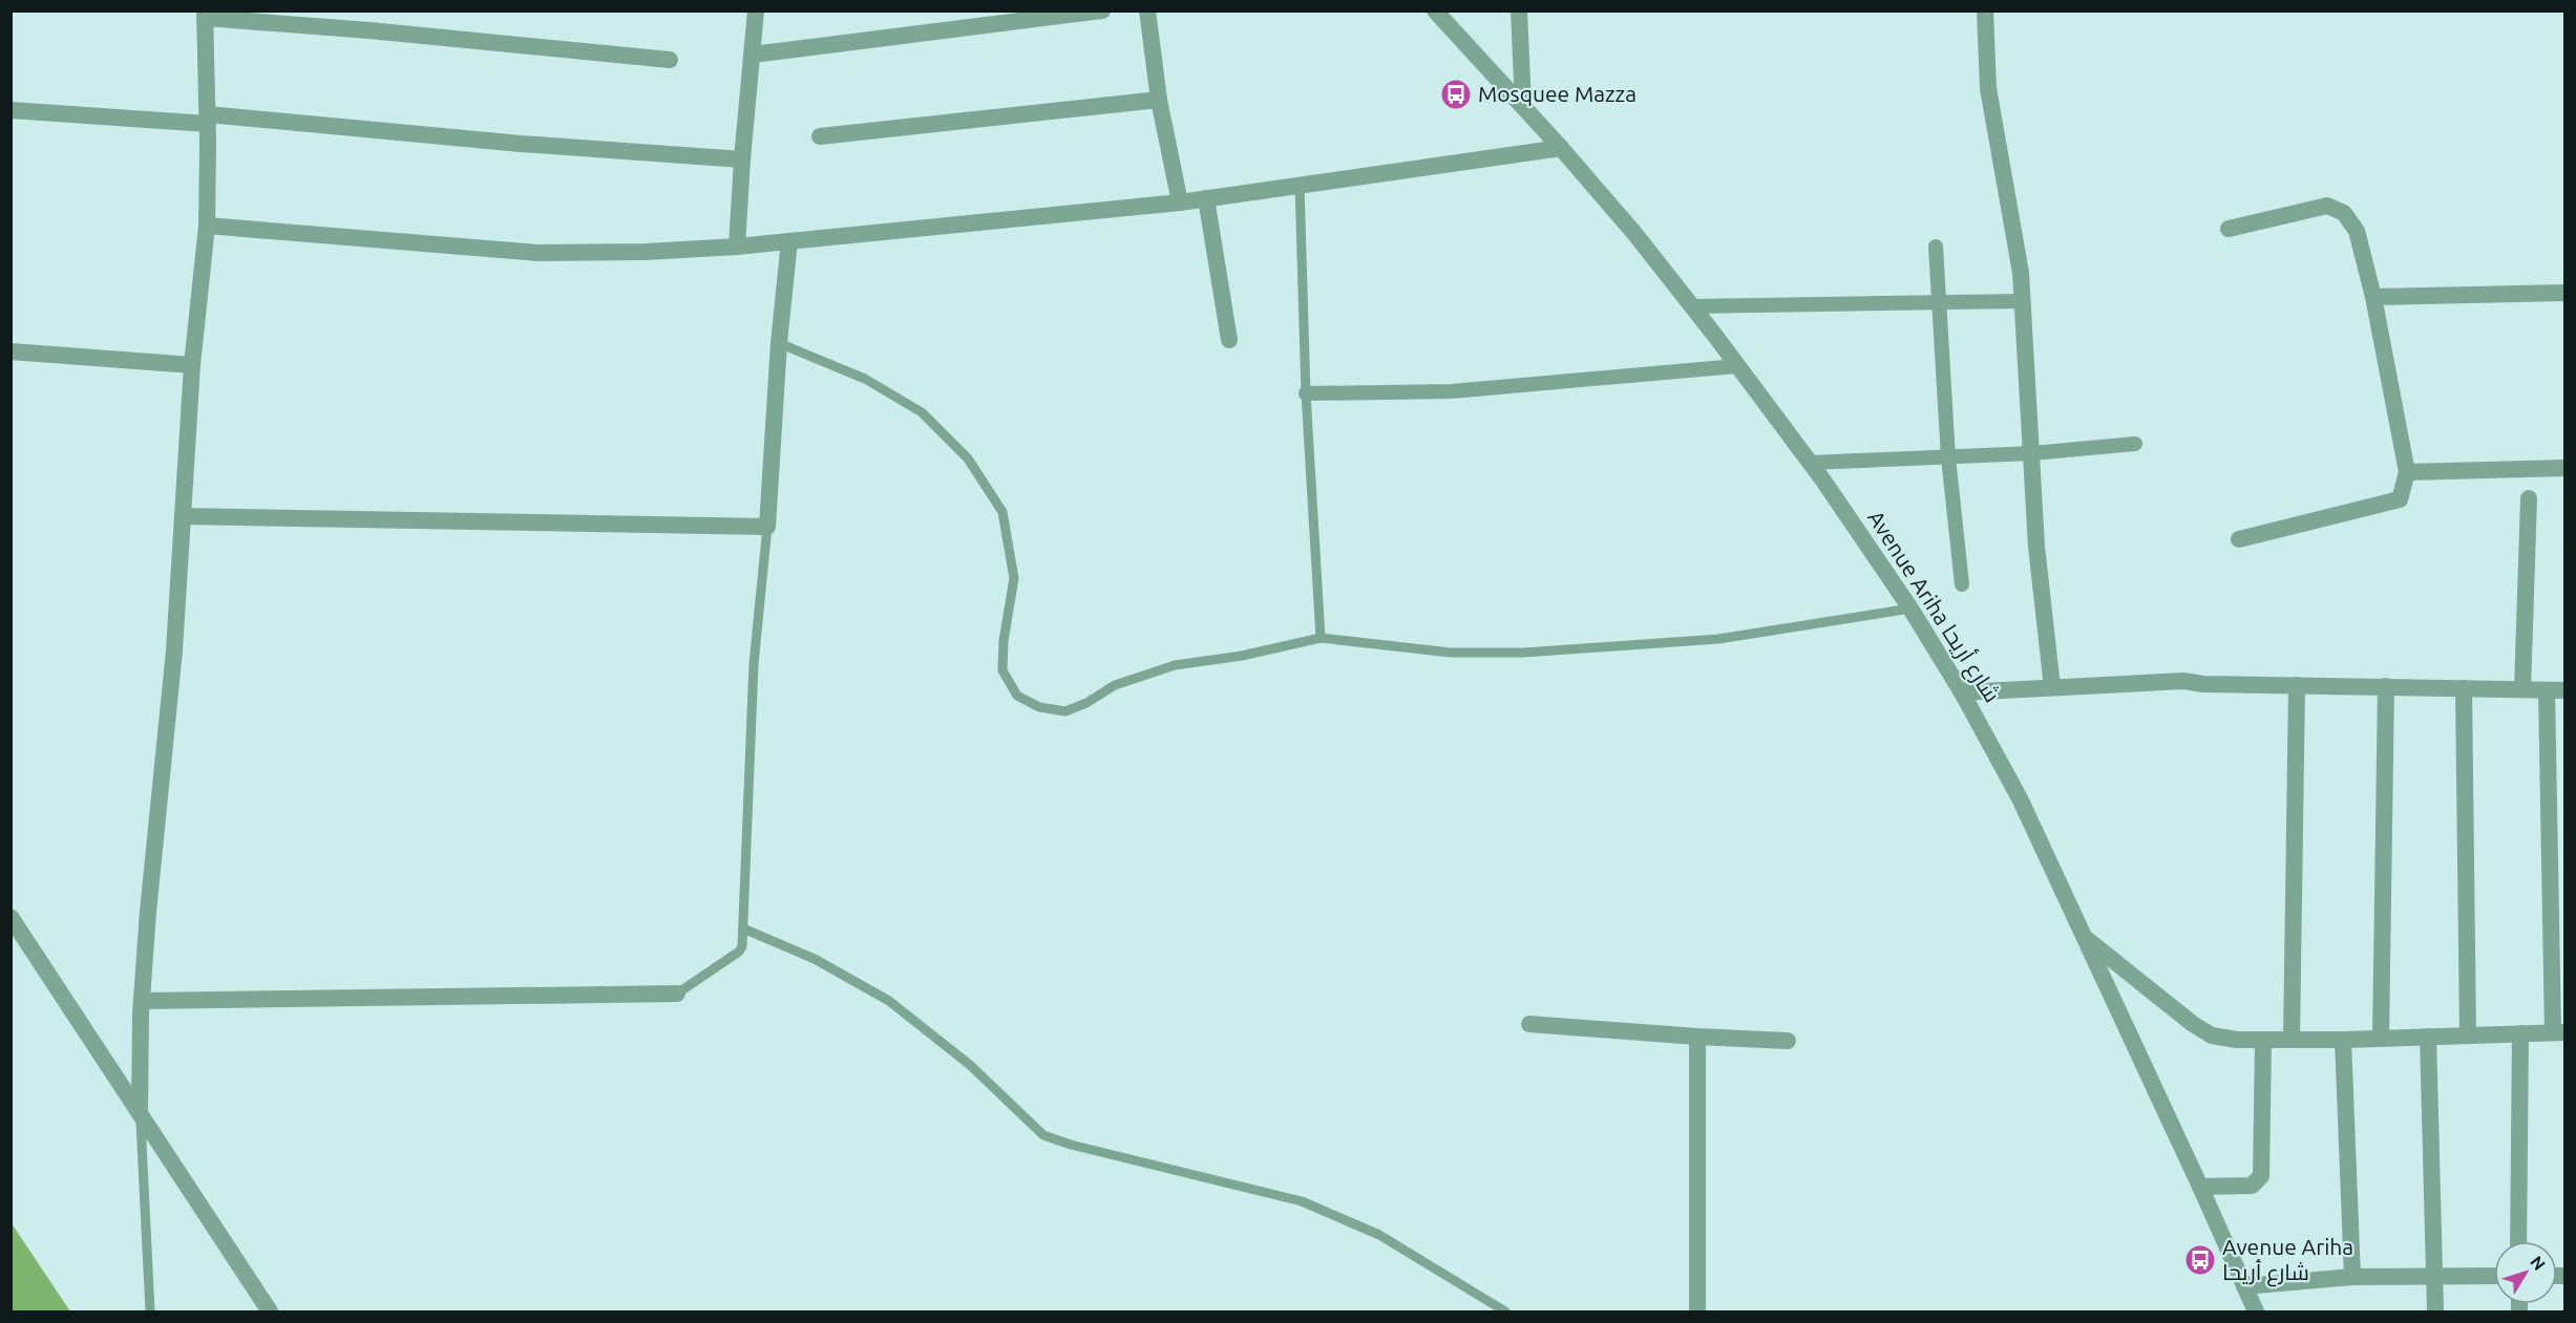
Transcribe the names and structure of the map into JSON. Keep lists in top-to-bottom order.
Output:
{
  "streets": {
    "street": ["Avenue Ariha شارع أريحا"]
  },
  "places": {
    "bus stop": ["Mosquee Mazza", "Avenue Ariha شارع أريحا"]
  },
  "north": "top right"
}
